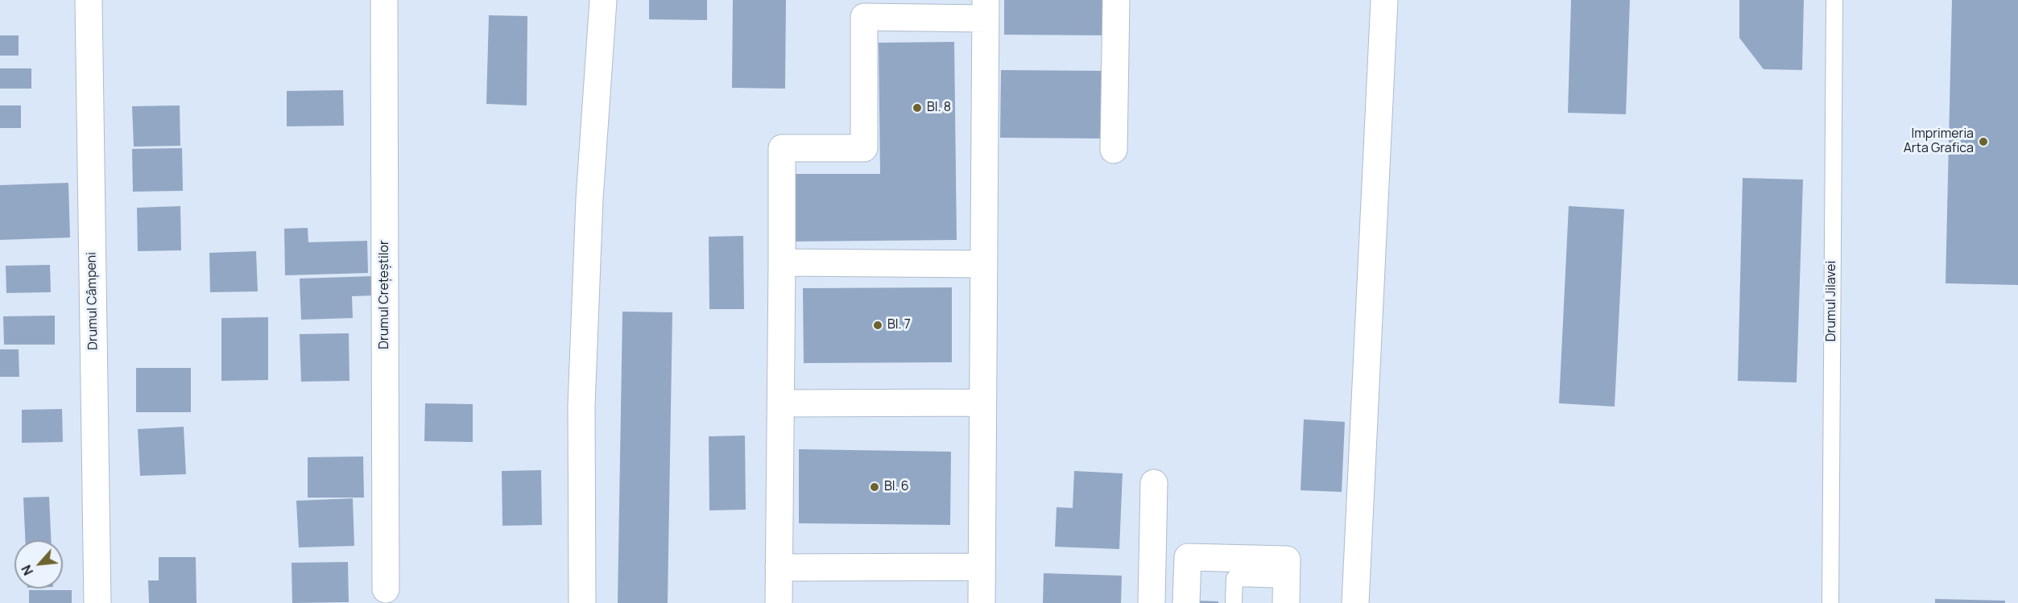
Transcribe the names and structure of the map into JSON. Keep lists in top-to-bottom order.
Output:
{
  "streets": {
    "street": ["Drumul Crețeștilor", "Drumul Câmpeni"],
    "lane": ["Drumul Jilavei"]
  },
  "places": [
    "Bl. 8",
    "Imprimeria Arta Grafica",
    "Bl. 7",
    "Bl. 6"
  ],
  "north": "bottom left"
}
